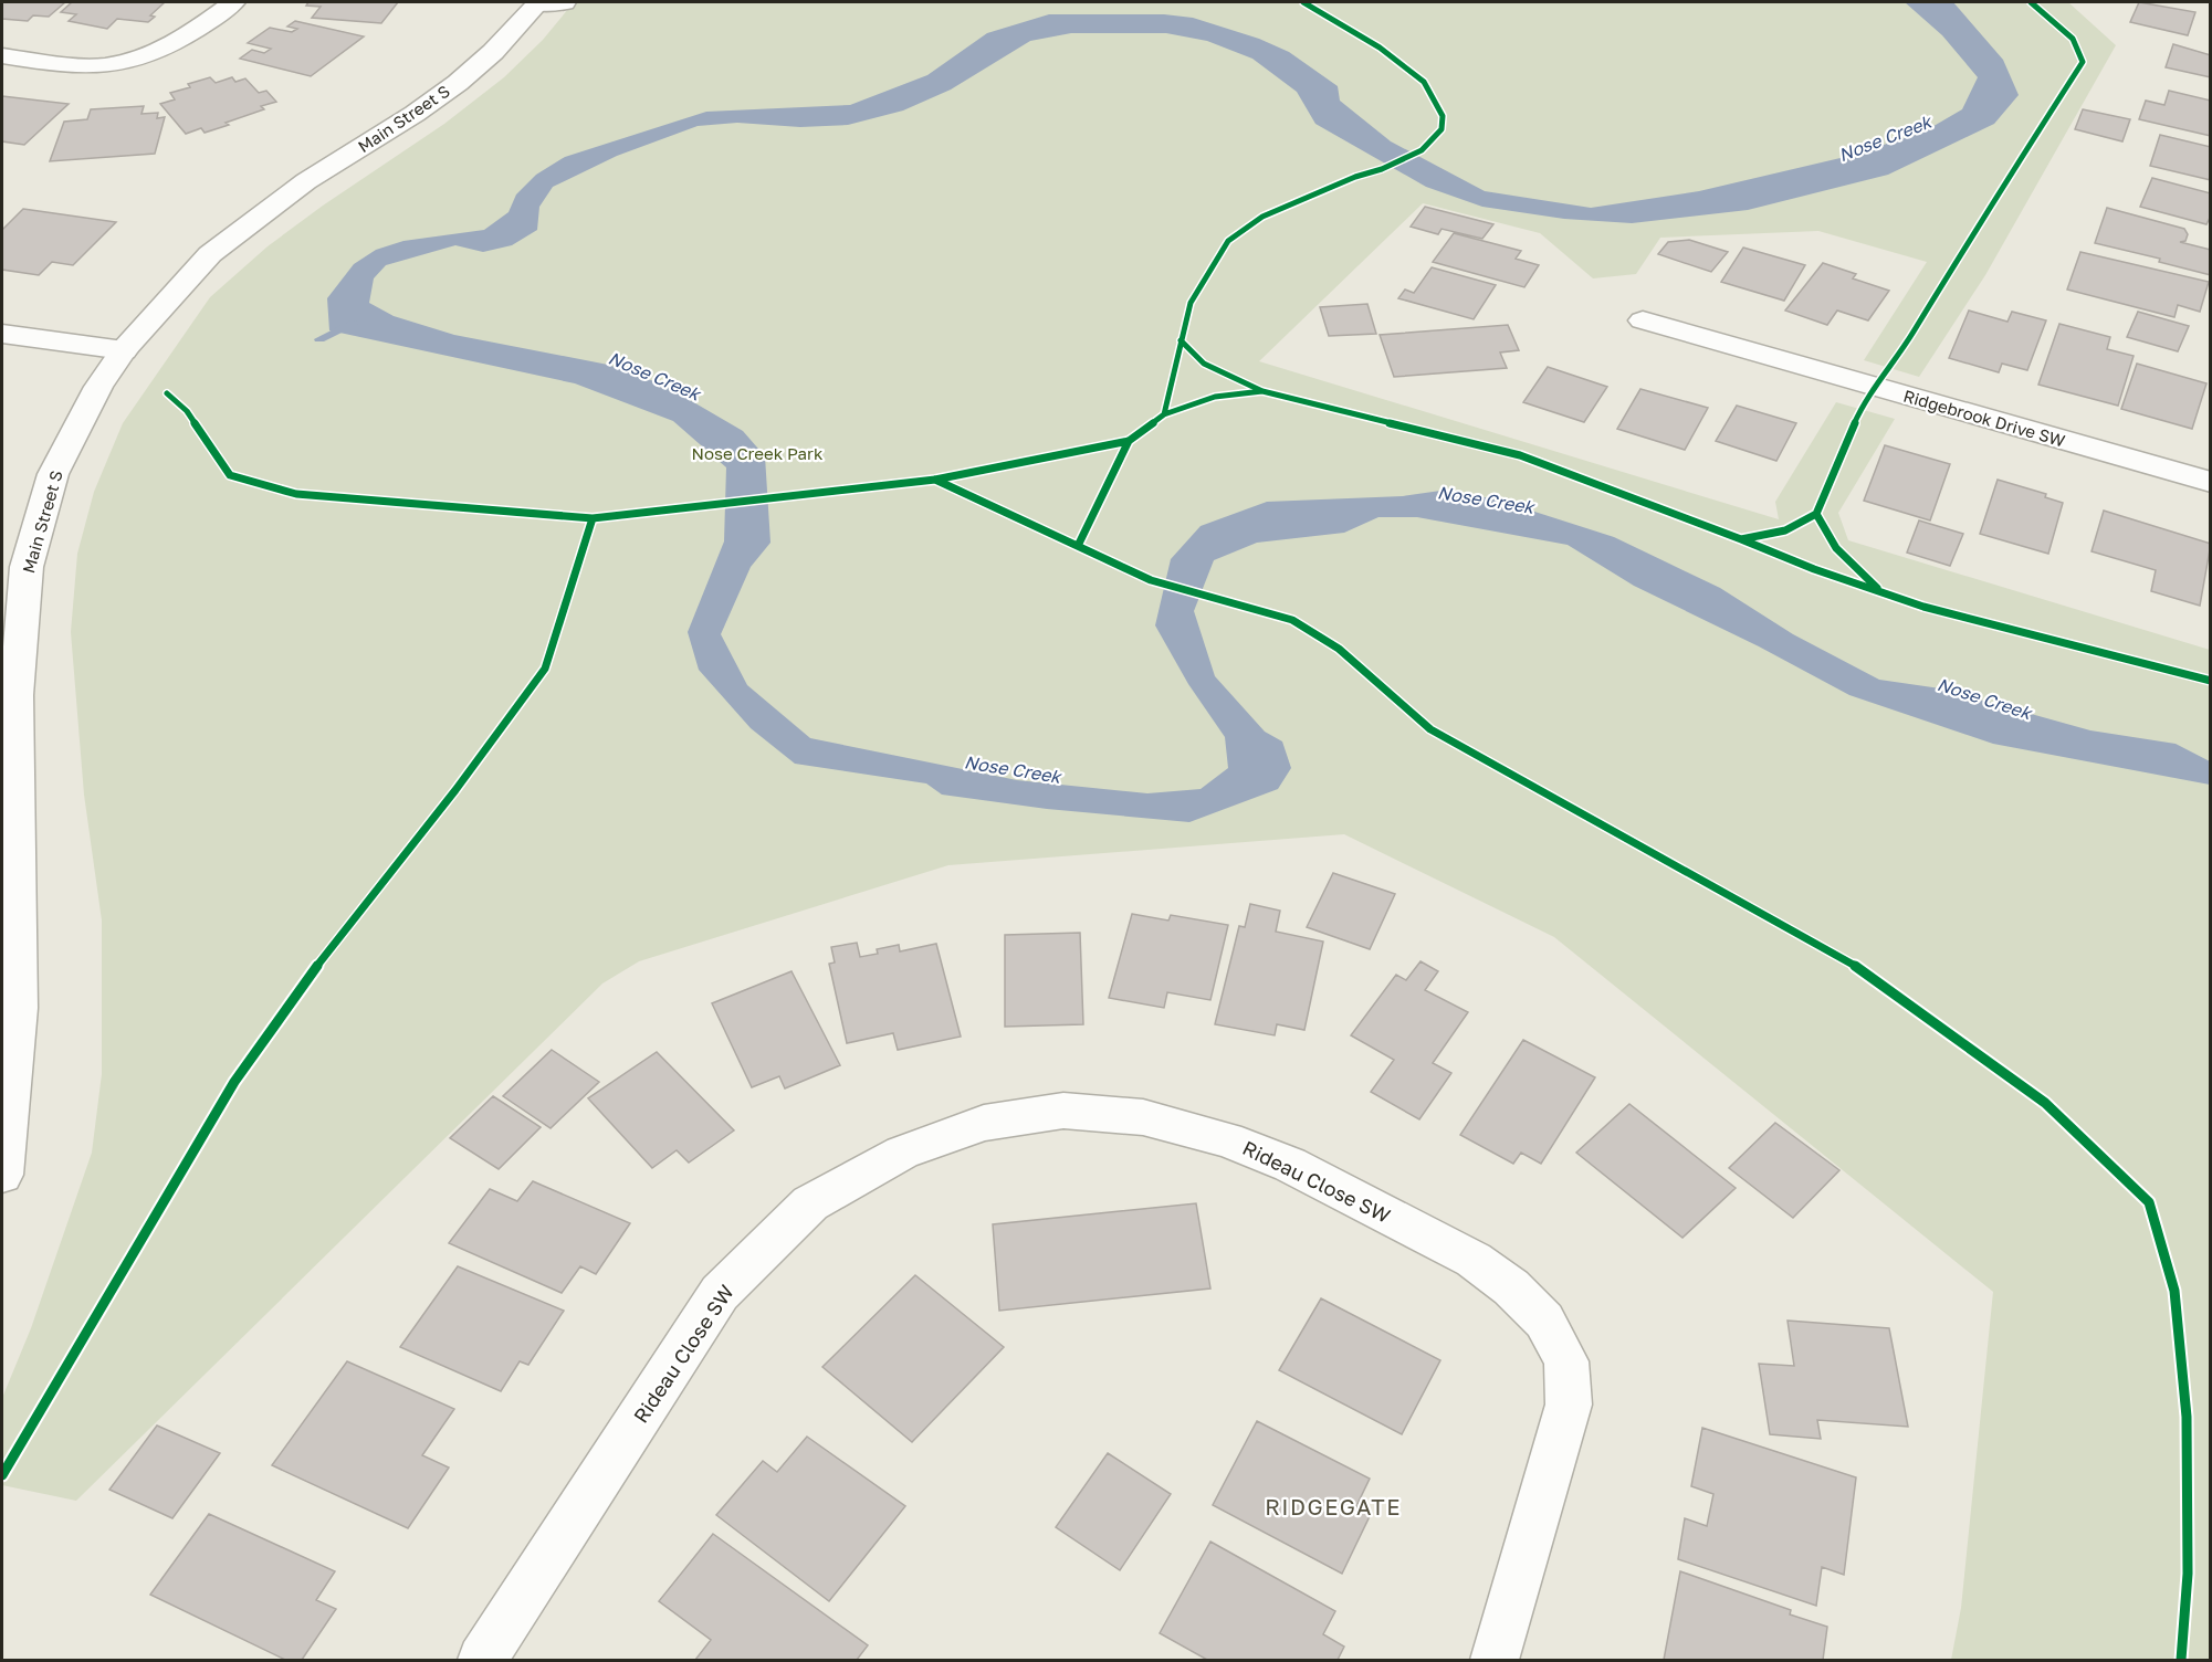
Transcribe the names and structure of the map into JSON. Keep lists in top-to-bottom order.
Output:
{
  "streets": {
    "street": ["Main Street S", "Ridgebrook Drive SW", "Rideau Close SW"]
  },
  "districts": ["RIDGEGATE"],
  "water": ["Nose Creek"],
  "parks": ["Nose Creek Park"]
}
